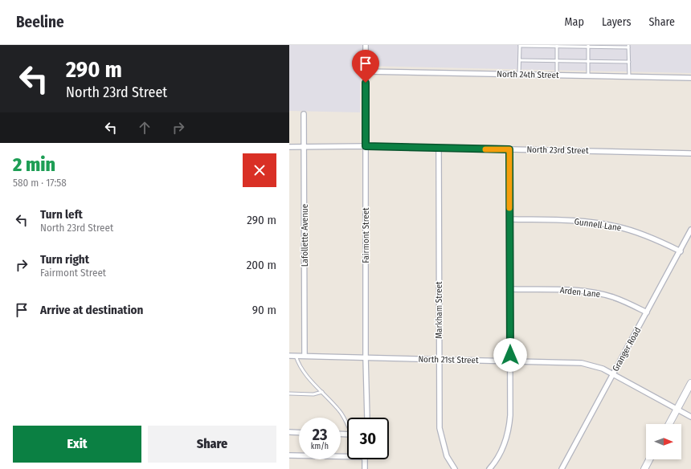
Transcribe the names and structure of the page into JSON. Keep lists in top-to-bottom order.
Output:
{
  "streets": {
    "street": [
      "North 24th Street",
      "North 23rd Street",
      "Gunnell Lane",
      "Lafollette Avenue",
      "Fairmont Street",
      "Arden Lane",
      "Markham Street",
      "Granger Road",
      "North 21st Street"
    ]
  },
  "crossings": [
    ["North 24th Street", "Fairmont Street"],
    ["North 23rd Street", "Lafollette Avenue"],
    ["North 23rd Street", "Fairmont Street"],
    ["North 23rd Street", "Markham Street"],
    ["Gunnell Lane", "Granger Road"],
    ["Lafollette Avenue", "North 21st Street"],
    ["Fairmont Street", "North 21st Street"],
    ["Arden Lane", "Granger Road"],
    ["Markham Street", "North 21st Street"],
    ["Granger Road", "North 21st Street"]
  ],
  "north": "right",
  "page": {
    "header": "Beeline",
    "nav": ["Map", "Layers", "Share"],
    "turn": ["290 m", "North 23rd Street"],
    "heading": ["2 min", "580 m · 17:58"],
    "list": [
      {
        "name": "Turn left",
        "note": "North 23rd Street",
        "value": "290 m"
      },
      {
        "name": "Turn right",
        "note": "Fairmont Street",
        "value": "200 m"
      },
      {
        "name": "Arrive at destination",
        "value": "90 m"
      }
    ],
    "speed": "23 km/h",
    "limit": "30",
    "buttons": ["Exit", "Share"]
  }
}
